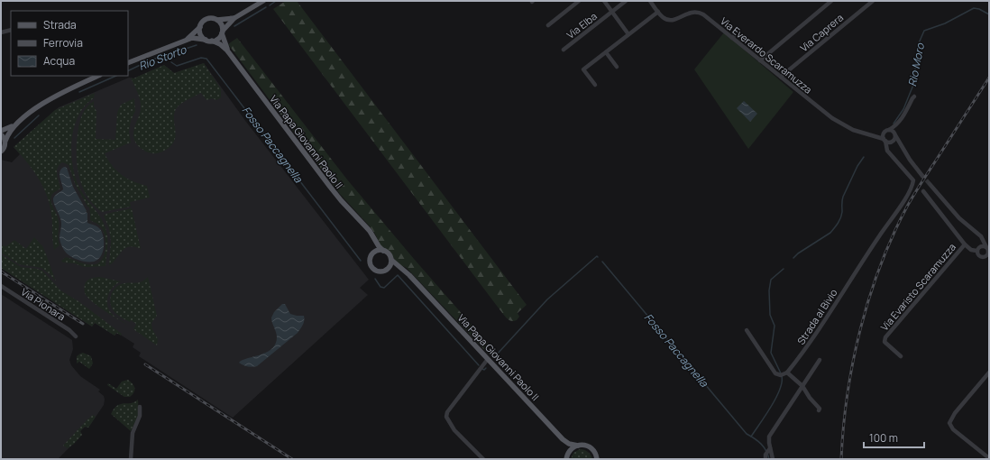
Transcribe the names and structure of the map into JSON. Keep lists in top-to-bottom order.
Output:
{
  "streets": {
    "main road": ["Via Papa Giovanni Paolo II"],
    "street": [
      "Via Elba",
      "Via Caprera",
      "Via Everardo Scaramuzza",
      "Via Evaristo Scaramuzza",
      "Via Pionara",
      "Strada al Bivio"
    ]
  },
  "crossings": [
    ["Via Caprera", "Via Everardo Scaramuzza"]
  ],
  "water": ["Rio Storto", "Rio Moro", "Fosso Paccagnella"],
  "legend": ["Strada", "Ferrovia", "Acqua"],
  "scale_bar": "100 m"
}
